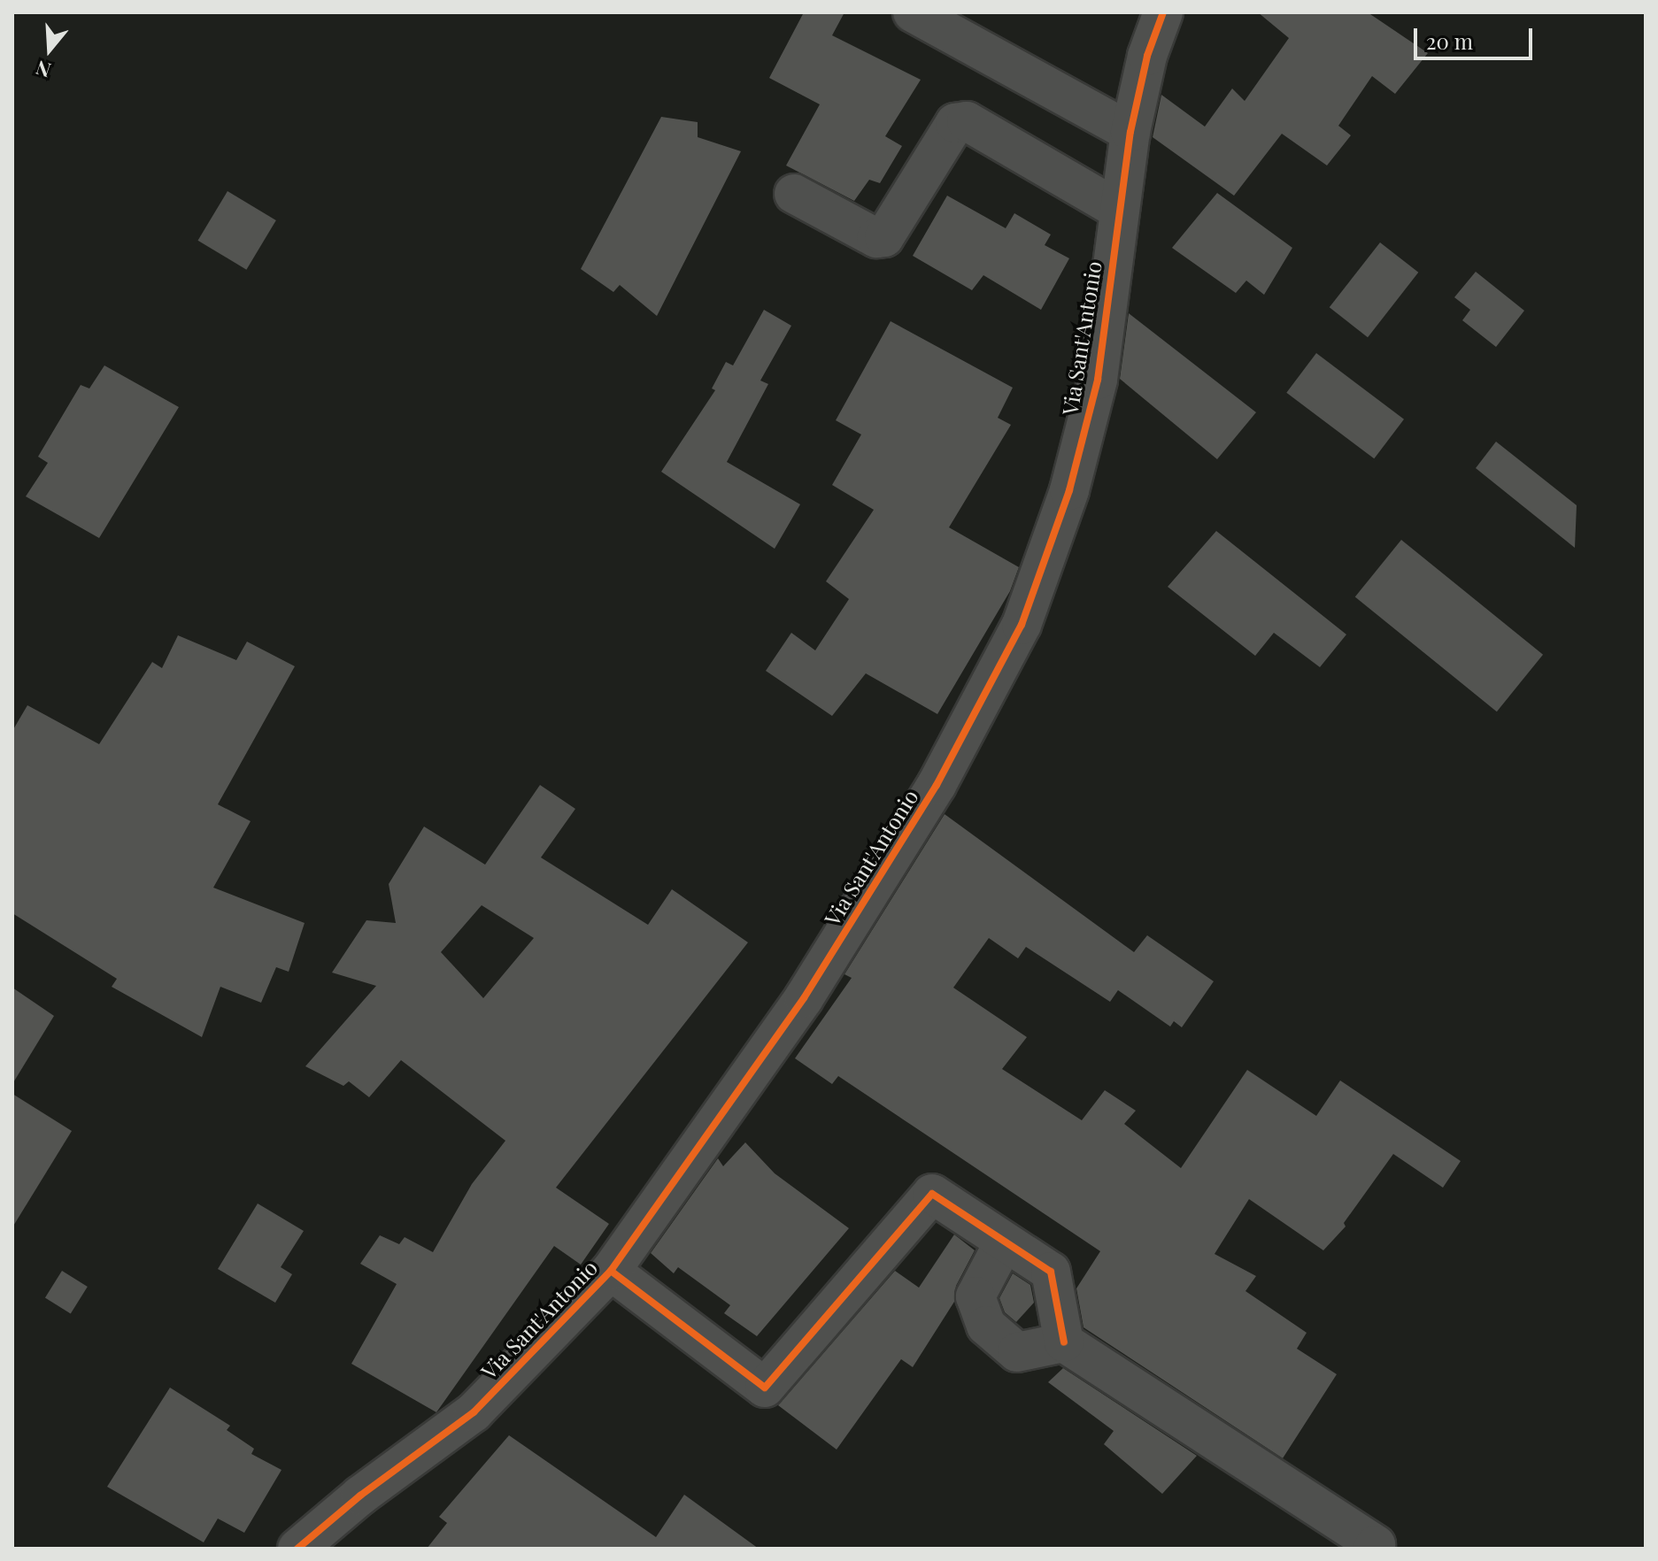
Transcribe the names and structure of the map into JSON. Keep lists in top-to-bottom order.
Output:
{
  "streets": {
    "street": ["Via Sant'Antonio"]
  },
  "scale_bar": "20 m",
  "north": "bottom"
}
